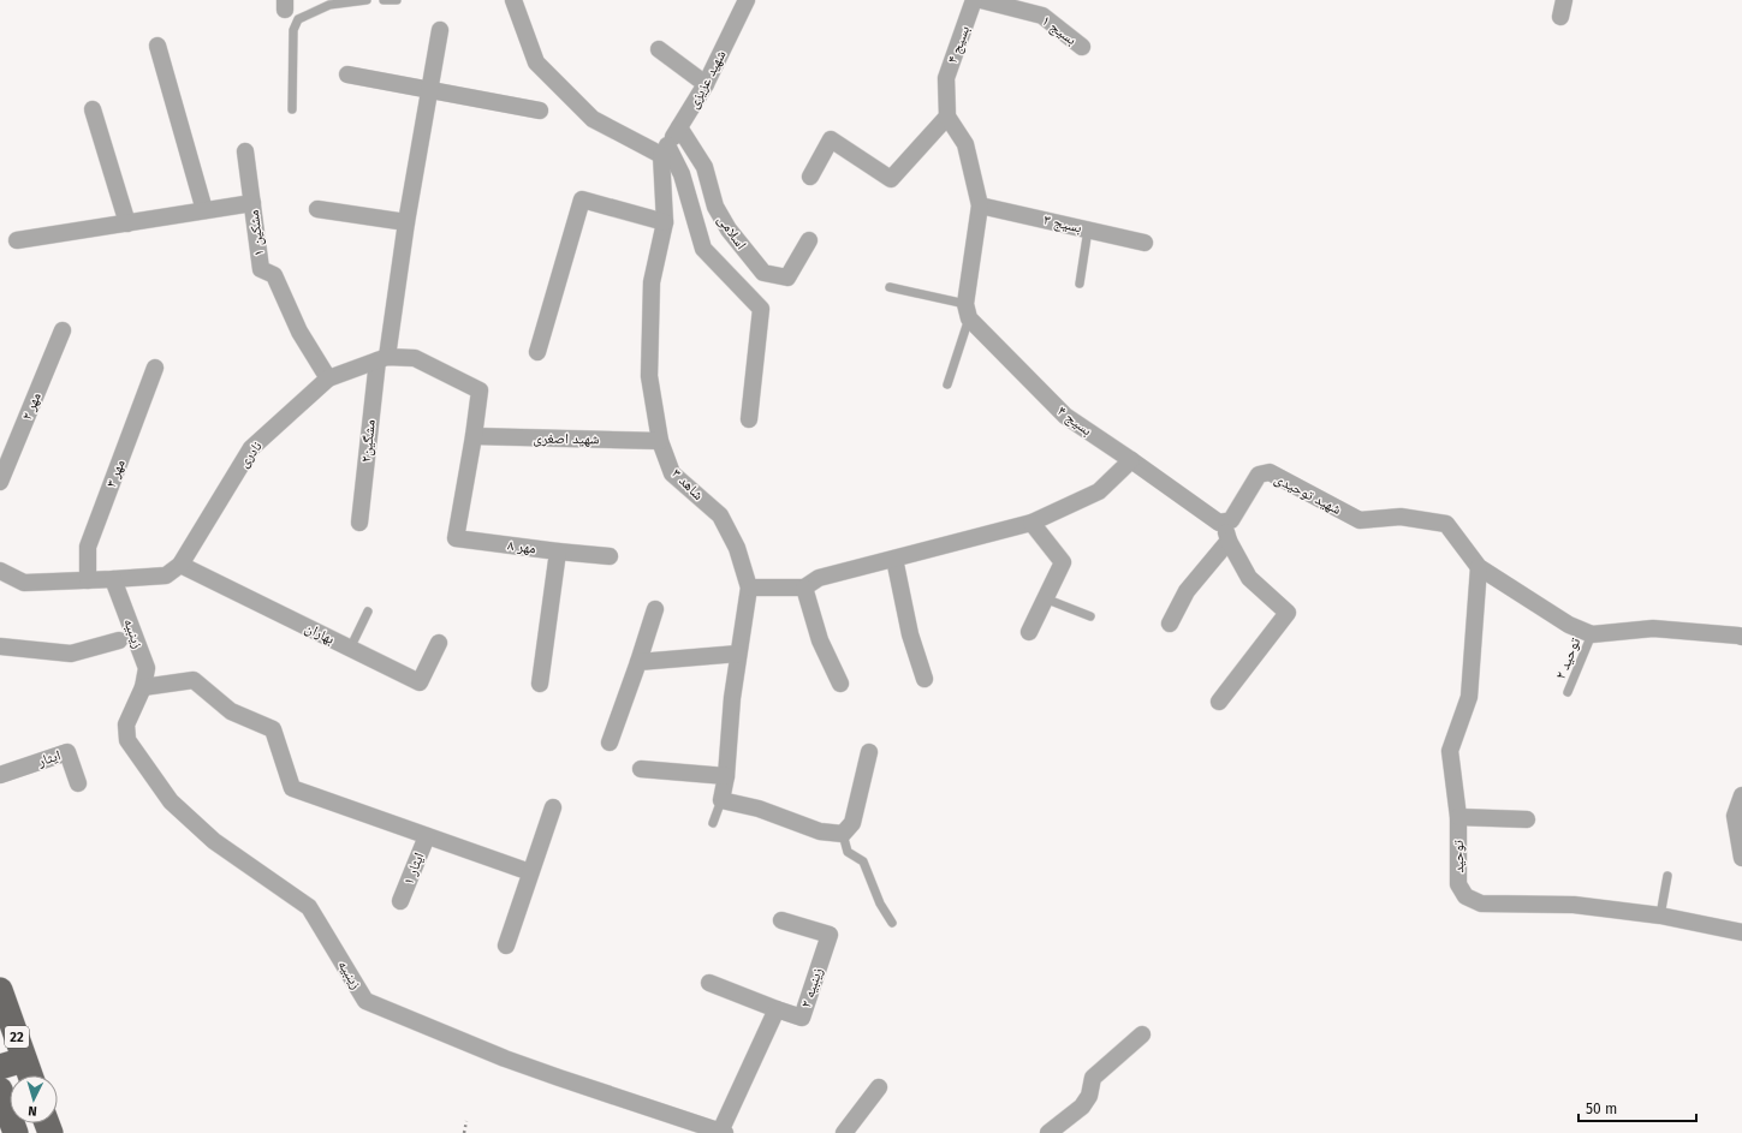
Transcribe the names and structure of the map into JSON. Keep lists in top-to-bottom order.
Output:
{
  "streets": {
    "main road": ["22"],
    "street": [
      "بسیج ۱",
      "بسیج ۴",
      "شهید عزیزی",
      "بسیج ۳",
      "اسلامی",
      "مشکین ۱",
      "مهر ۲",
      "شهید اصغری",
      "مشگین۲",
      "نادری",
      "مهر ۳",
      "شاهد ۳",
      "شهید توحیدی",
      "مهر ۸",
      "زینبیه",
      "بهاران",
      "ایثار",
      "توحید",
      "ایثار ۱",
      "زینبیه ۲"
    ],
    "lane": ["توحید ۲"]
  },
  "crossings": [
    ["شهید عزیزی", "اسلامی"],
    ["شهید عزیزی", "شاهد ۳"],
    ["مشکین ۱", "نادری"],
    ["شهید اصغری", "نادری"],
    ["شهید اصغری", "شاهد ۳"],
    ["شهید اصغری", "مهر ۸"],
    ["مشگین۲", "نادری"],
    ["نادری", "مهر ۳"],
    ["نادری", "مهر ۸"],
    ["نادری", "زینبیه"],
    ["نادری", "بهاران"],
    ["شهید توحیدی", "توحید"],
    ["زینبیه", "زینبیه ۲"]
  ],
  "scale_bar": "50 m",
  "north": "bottom"
}
